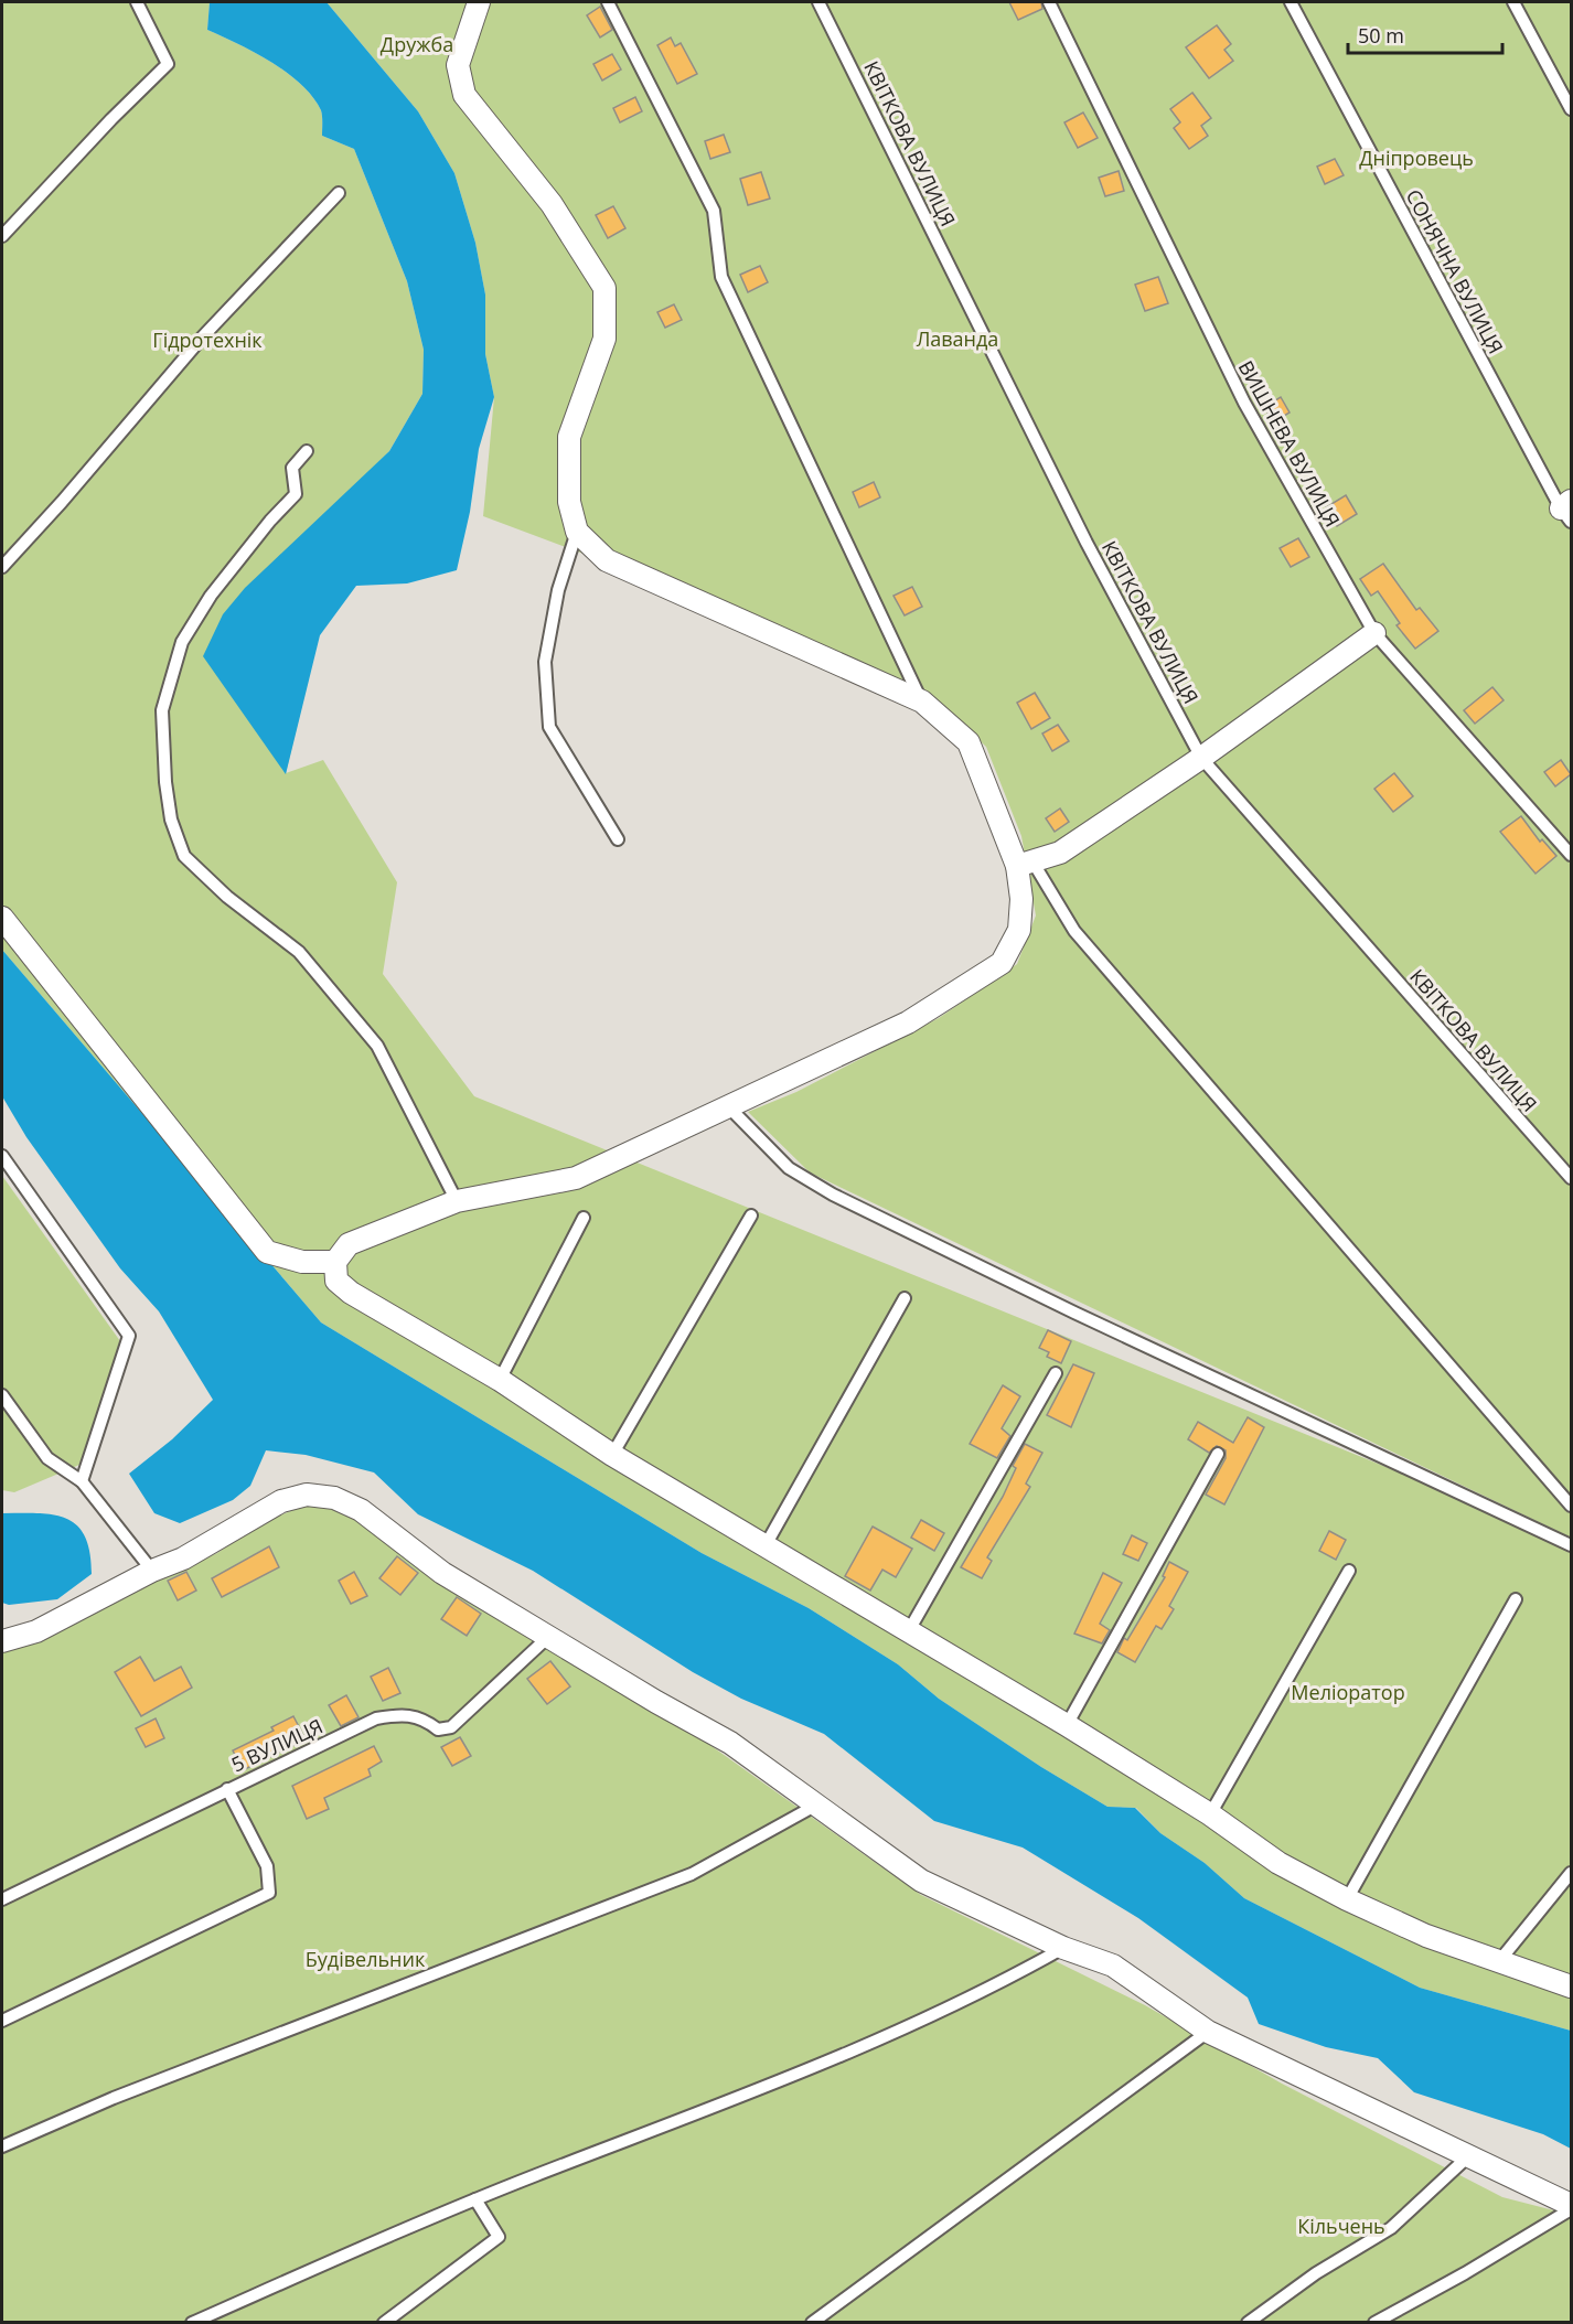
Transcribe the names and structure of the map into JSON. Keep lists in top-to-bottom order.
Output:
{
  "streets": {
    "lane": [
      "КВІТКОВА ВУЛИЦЯ",
      "СОНЯЧНА ВУЛИЦЯ",
      "ВИШНЕВА ВУЛИЦЯ",
      "5 ВУЛИЦЯ"
    ]
  },
  "parks": [
    "Дружба",
    "Дніпровець",
    "Лаванда",
    "Гідротехнік",
    "Меліоратор",
    "Будівельник",
    "Кільчень"
  ],
  "scale_bar": "50 m"
}
